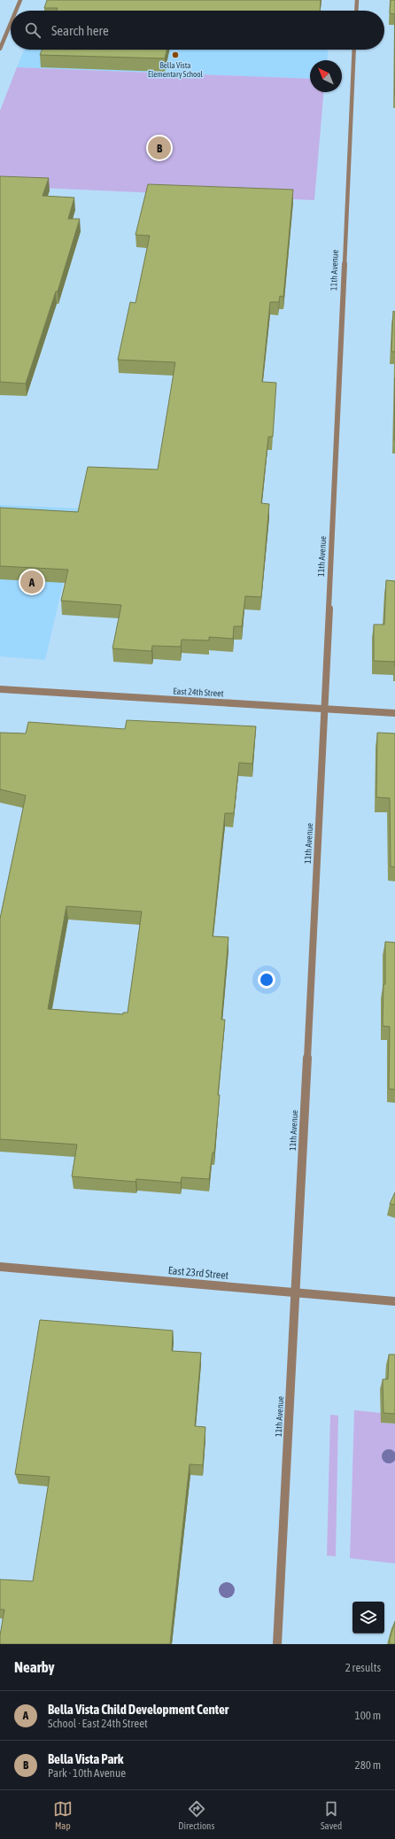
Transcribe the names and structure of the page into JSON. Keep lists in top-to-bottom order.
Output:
{
  "streets": {
    "street": ["11th Avenue", "East 24th Street", "East 23rd Street"]
  },
  "crossings": [
    ["11th Avenue", "East 24th Street"],
    ["11th Avenue", "East 23rd Street"]
  ],
  "places": ["Bella Vista Elementary School"],
  "north": "top left",
  "page": {
    "search": "Search here",
    "pins": ["B", "A"],
    "heading": ["Nearby", "2 results"],
    "list": [
      {
        "mark": "A",
        "name": "Bella Vista Child Development Center",
        "note": "School · East 24th Street",
        "value": "100 m"
      },
      {
        "mark": "B",
        "name": "Bella Vista Park",
        "note": "Park · 10th Avenue",
        "value": "280 m"
      }
    ],
    "nav": ["Map", "Directions", "Saved"]
  }
}
